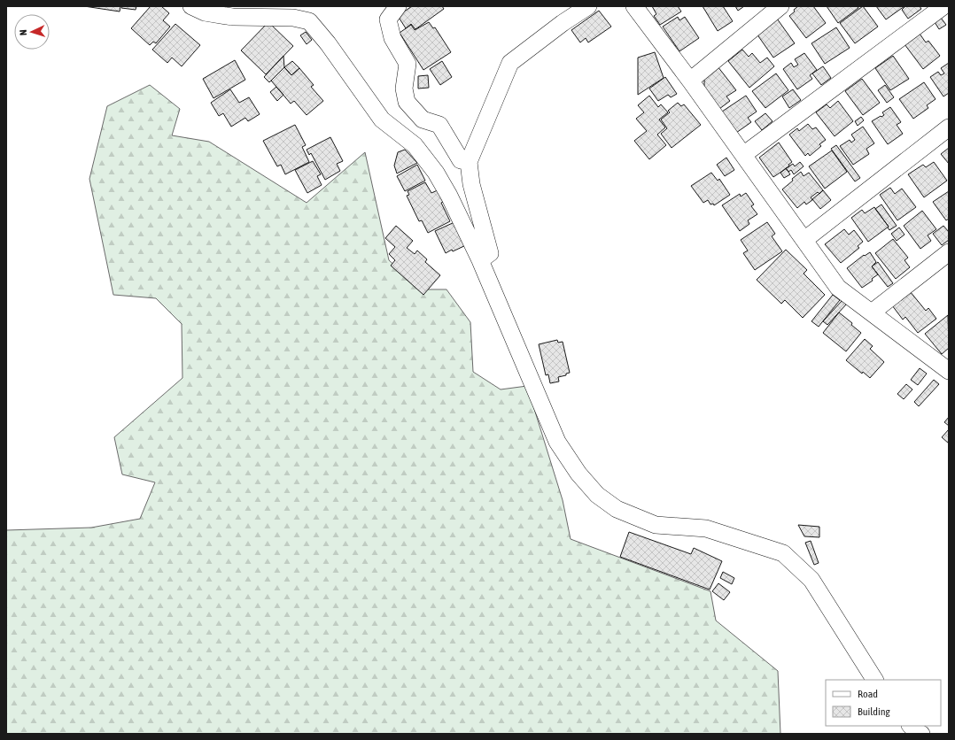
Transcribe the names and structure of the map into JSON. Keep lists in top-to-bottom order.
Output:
{
  "legend": ["Road", "Building"],
  "north": "left"
}
